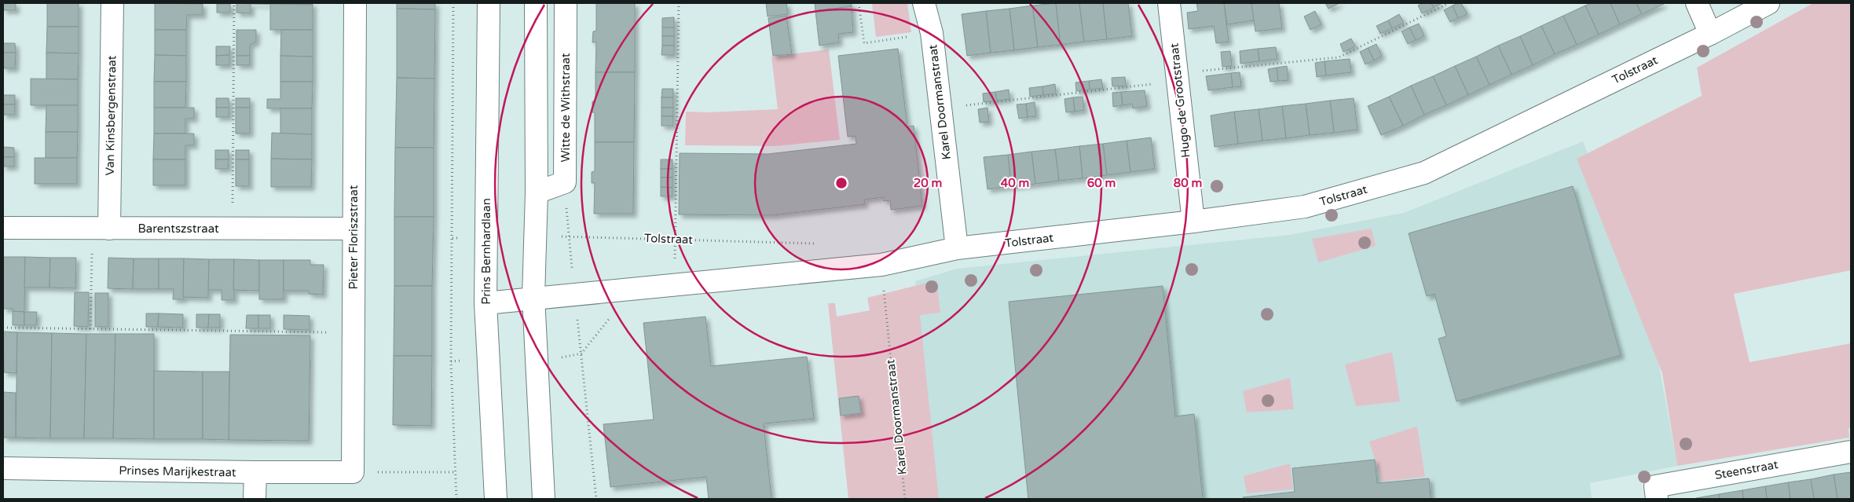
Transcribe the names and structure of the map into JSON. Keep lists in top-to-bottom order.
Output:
{
  "streets": {
    "street": [
      "Tolstraat",
      "Hugo de Grootstraat",
      "Karel Doormanstraat",
      "Witte de Withstraat",
      "Van Kinsbergenstraat",
      "Barentszstraat",
      "Pieter Floriszstraat",
      "Prins Bernhardlaan",
      "Steenstraat",
      "Prinses Marijkestraat"
    ]
  },
  "crossings": [
    ["Tolstraat", "Hugo de Grootstraat"],
    ["Tolstraat", "Karel Doormanstraat"],
    ["Tolstraat", "Prins Bernhardlaan"],
    ["Van Kinsbergenstraat", "Barentszstraat"],
    ["Barentszstraat", "Pieter Floriszstraat"],
    ["Pieter Floriszstraat", "Prinses Marijkestraat"]
  ],
  "rings": [
    "20 m",
    "40 m",
    "60 m",
    "80 m"
  ]
}
